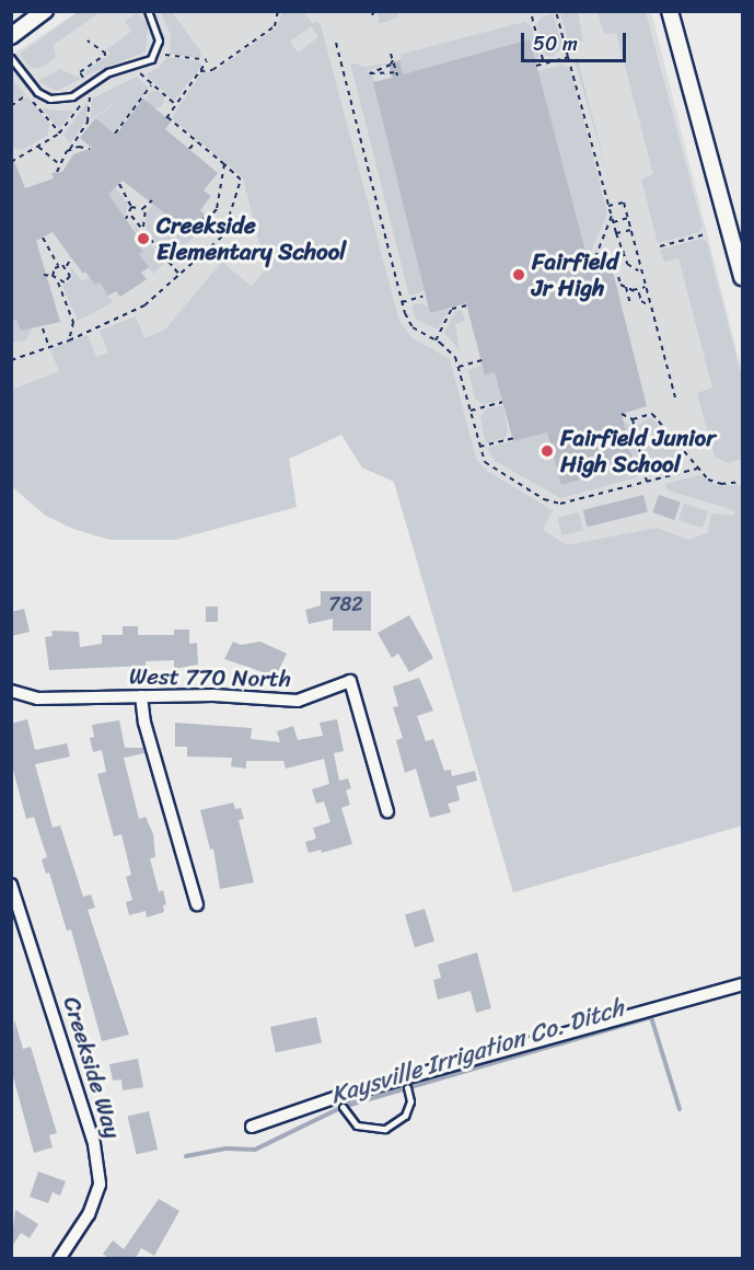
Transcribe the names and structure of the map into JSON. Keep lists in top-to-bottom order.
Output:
{
  "streets": {
    "street": ["West 770 North", "Creekside Way"]
  },
  "water": ["Kaysville Irrigation Co. Ditch"],
  "places": ["Creekside Elementary School", "Fairfield Jr High", "Fairfield Junior High School"],
  "house_numbers": ["782"],
  "scale_bar": "50 m"
}
